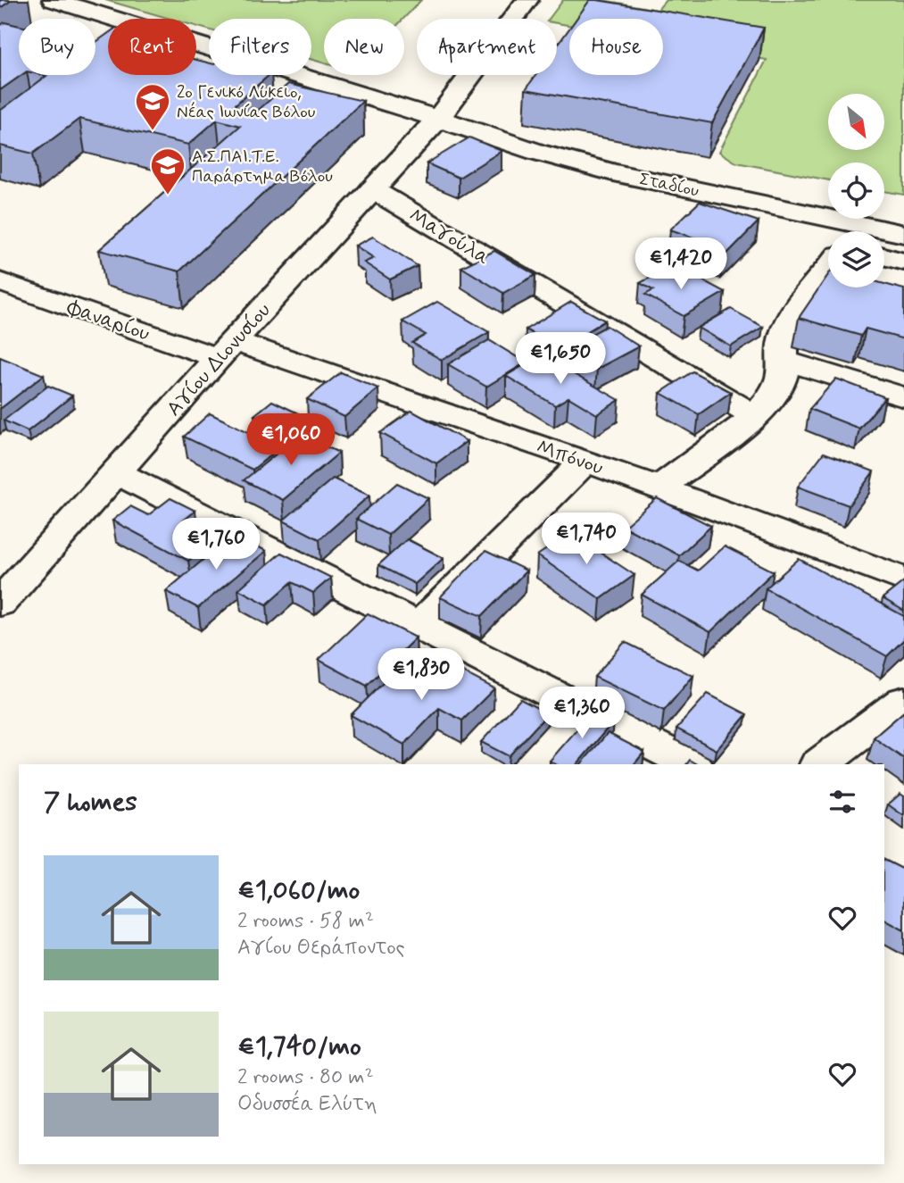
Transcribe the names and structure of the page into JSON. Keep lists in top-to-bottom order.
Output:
{
  "streets": {
    "street": [
      "Σταδίου",
      "Μαγούλα",
      "Φαναρίου",
      "Αγίου Διονυσίου",
      "Μπόνου"
    ]
  },
  "crossings": [
    ["Σταδίου", "Αγίου Διονυσίου"],
    ["Μαγούλα", "Αγίου Διονυσίου"],
    ["Φαναρίου", "Αγίου Διονυσίου"],
    ["Φαναρίου", "Μπόνου"],
    ["Αγίου Διονυσίου", "Μπόνου"]
  ],
  "places": {
    "school or university": ["2ο Γενικό Λύκειο, Νέας Ιωνίας Βόλου", "Α.Σ.ΠΑΙ.Τ.Ε. Παράρτημα Βόλου"]
  },
  "north": "bottom right",
  "page": {
    "chip": [
      "Buy",
      "Rent",
      "Filters",
      "New",
      "Apartment",
      "House"
    ],
    "price": [
      "€1,420",
      "€1,650",
      "€1,060",
      "€1,740",
      "€1,760",
      "€1,830",
      "€1,360"
    ],
    "heading": "7 homes",
    "list": [
      {
        "name": "€1,060/mo",
        "note": "2 rooms · 58 m² · Αγίου Θεράποντος"
      },
      {
        "name": "€1,740/mo",
        "note": "2 rooms · 80 m² · Οδυσσέα Ελύτη"
      }
    ]
  }
}
